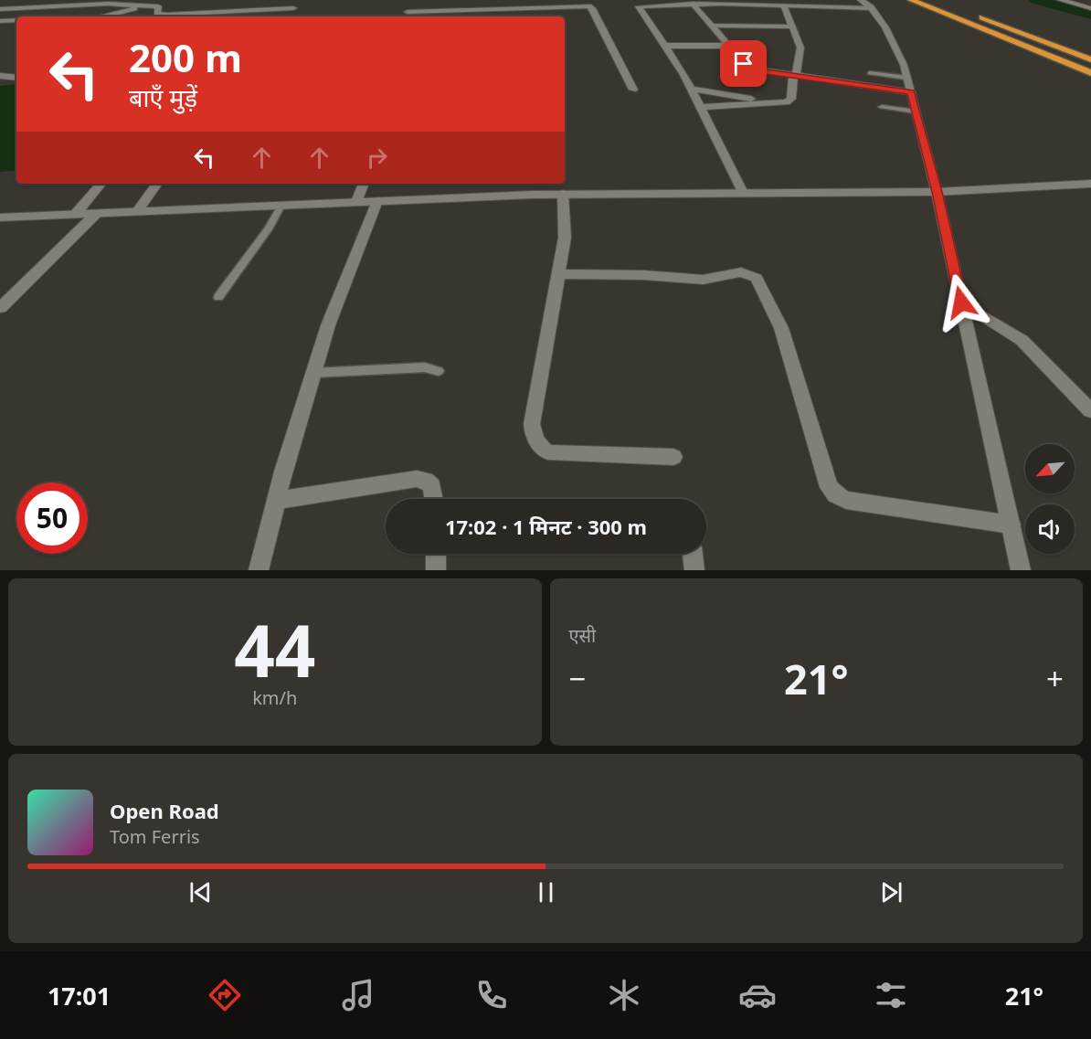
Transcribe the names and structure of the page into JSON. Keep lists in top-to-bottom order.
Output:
{
  "north": "bottom left",
  "page": {
    "turn": ["200 m", "बाएँ मुड़ें"],
    "limit": "50",
    "trip": "17:02 · 1 मिनट · 300 m",
    "tile": [
      ["44", "km/h"],
      "एसी"
    ],
    "heat": ["−", "21°", "+"],
    "song": ["Open Road", "Tom Ferris"],
    "tabs": ["17:01", "21°"]
  }
}
